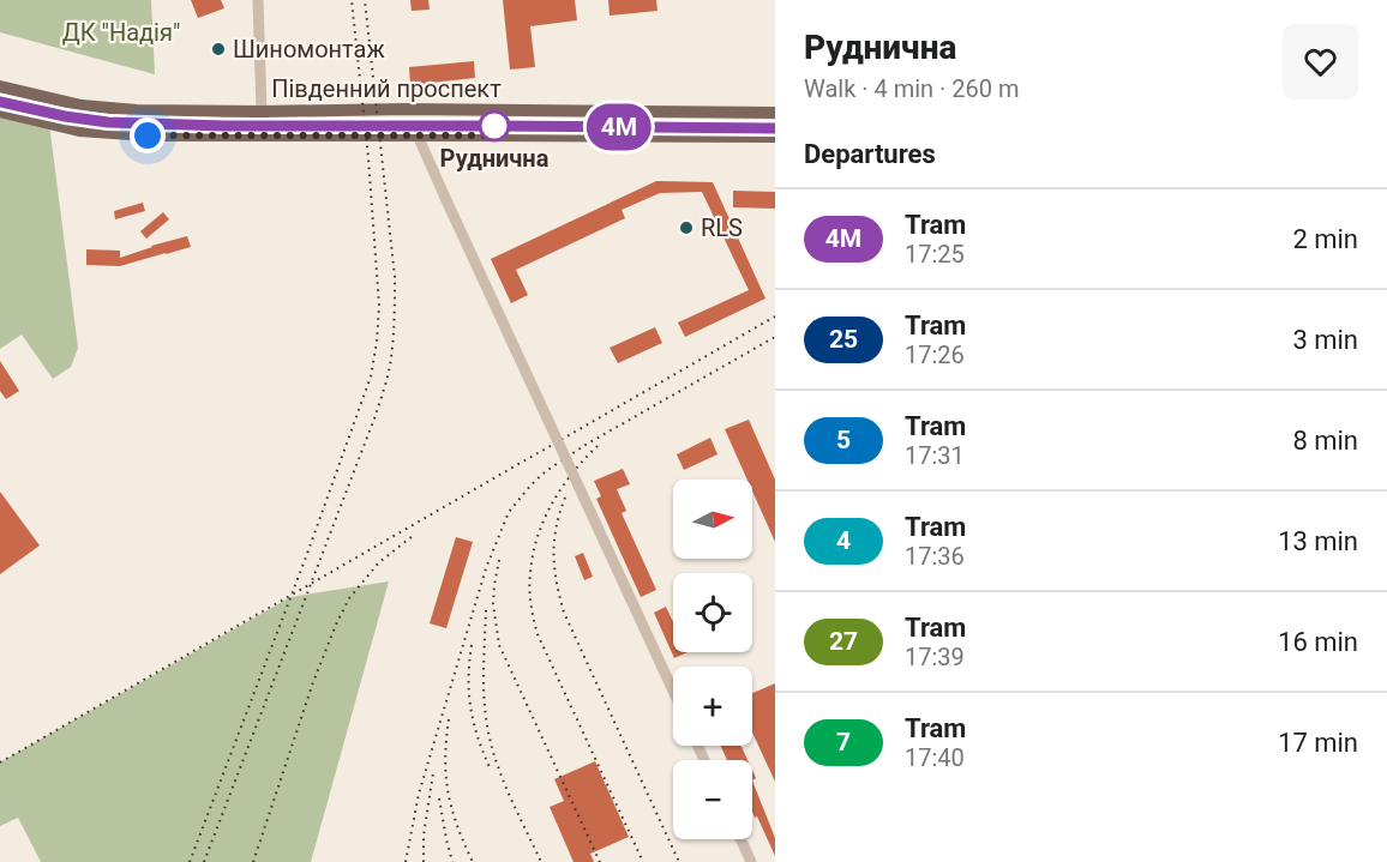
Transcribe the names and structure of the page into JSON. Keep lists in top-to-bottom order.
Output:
{
  "streets": {
    "main road": ["Південний проспект"]
  },
  "parks": ["ДК \"Надія\""],
  "places": ["Шиномонтаж", "Руднична", "RLS"],
  "lines": ["tram line 4М"],
  "north": "right",
  "page": {
    "on_map": "4М",
    "heading": [
      ["Руднична", "Walk · 4 min · 260 m"],
      "Departures"
    ],
    "list": [
      {
        "mark": "4М",
        "name": "Tram",
        "note": "17:25",
        "value": "2 min"
      },
      {
        "mark": "25",
        "name": "Tram",
        "note": "17:26",
        "value": "3 min"
      },
      {
        "mark": "5",
        "name": "Tram",
        "note": "17:31",
        "value": "8 min"
      },
      {
        "mark": "4",
        "name": "Tram",
        "note": "17:36",
        "value": "13 min"
      },
      {
        "mark": "27",
        "name": "Tram",
        "note": "17:39",
        "value": "16 min"
      },
      {
        "mark": "7",
        "name": "Tram",
        "note": "17:40",
        "value": "17 min"
      }
    ],
    "map_buttons": ["+", "−"]
  }
}
